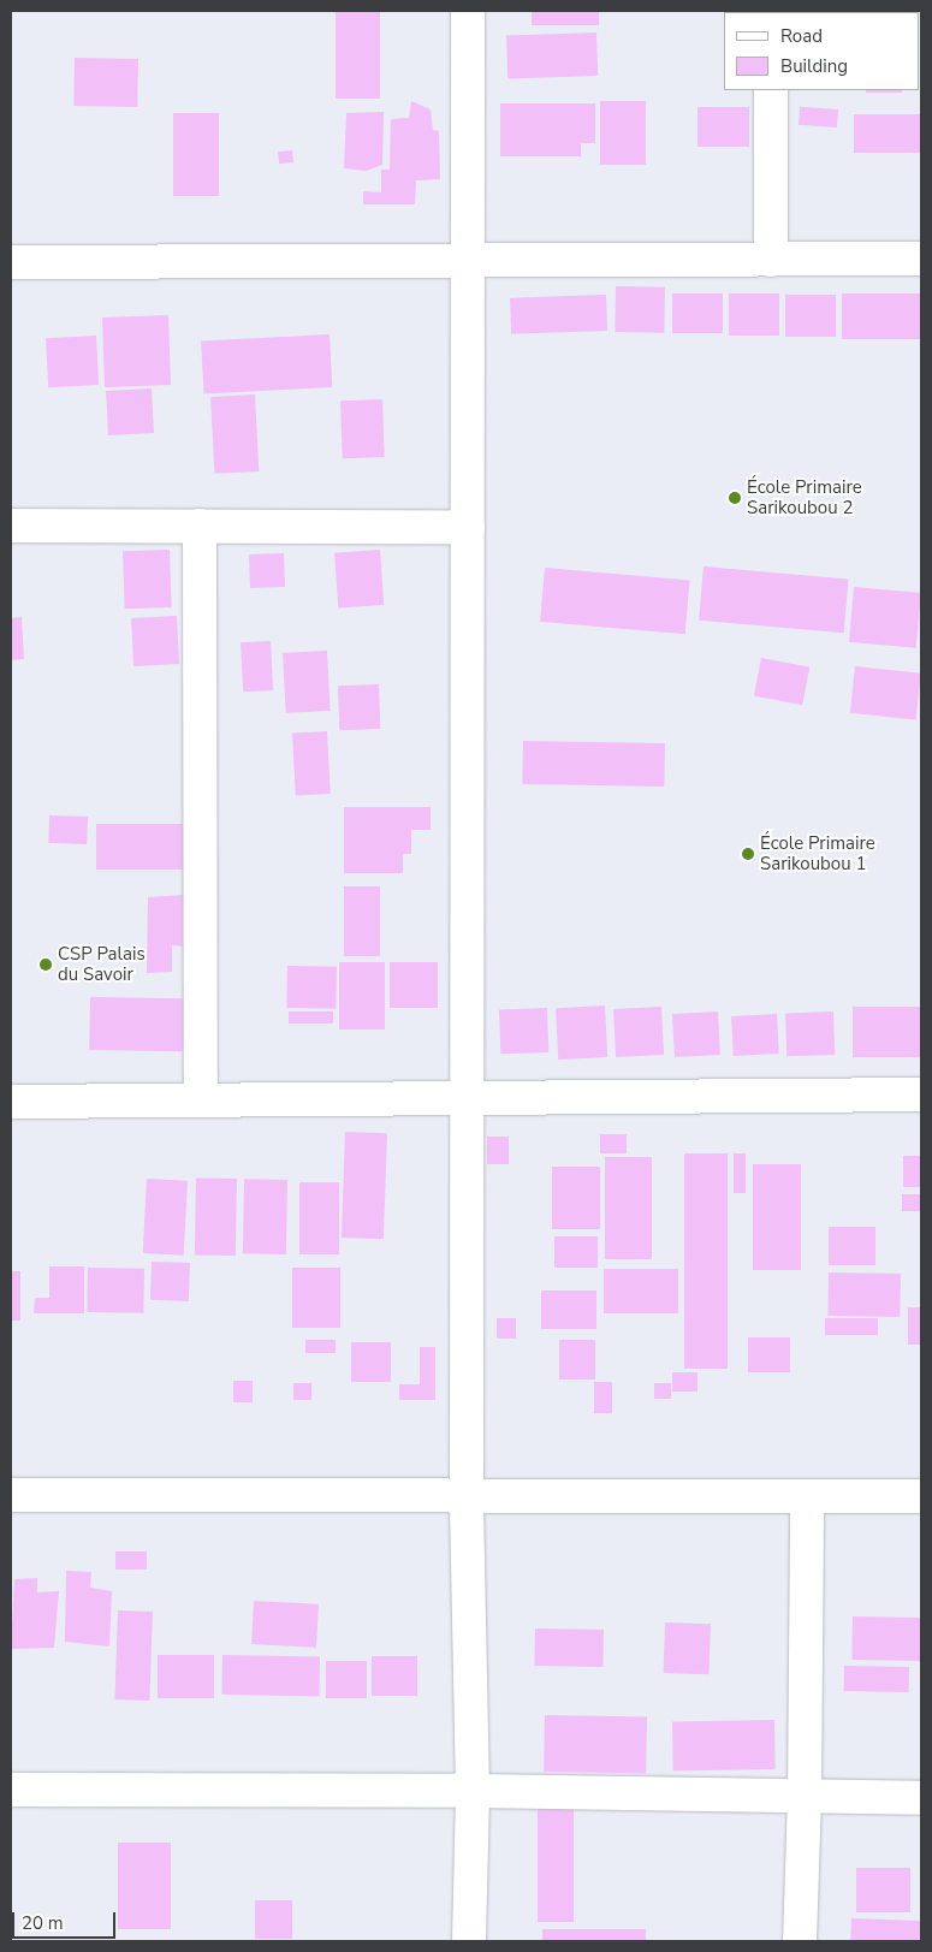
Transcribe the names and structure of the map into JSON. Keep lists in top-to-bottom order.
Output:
{
  "places": ["École Primaire Sarikoubou 2", "École Primaire Sarikoubou 1", "CSP Palais du Savoir"],
  "legend": ["Road", "Building"],
  "scale_bar": "20 m"
}
